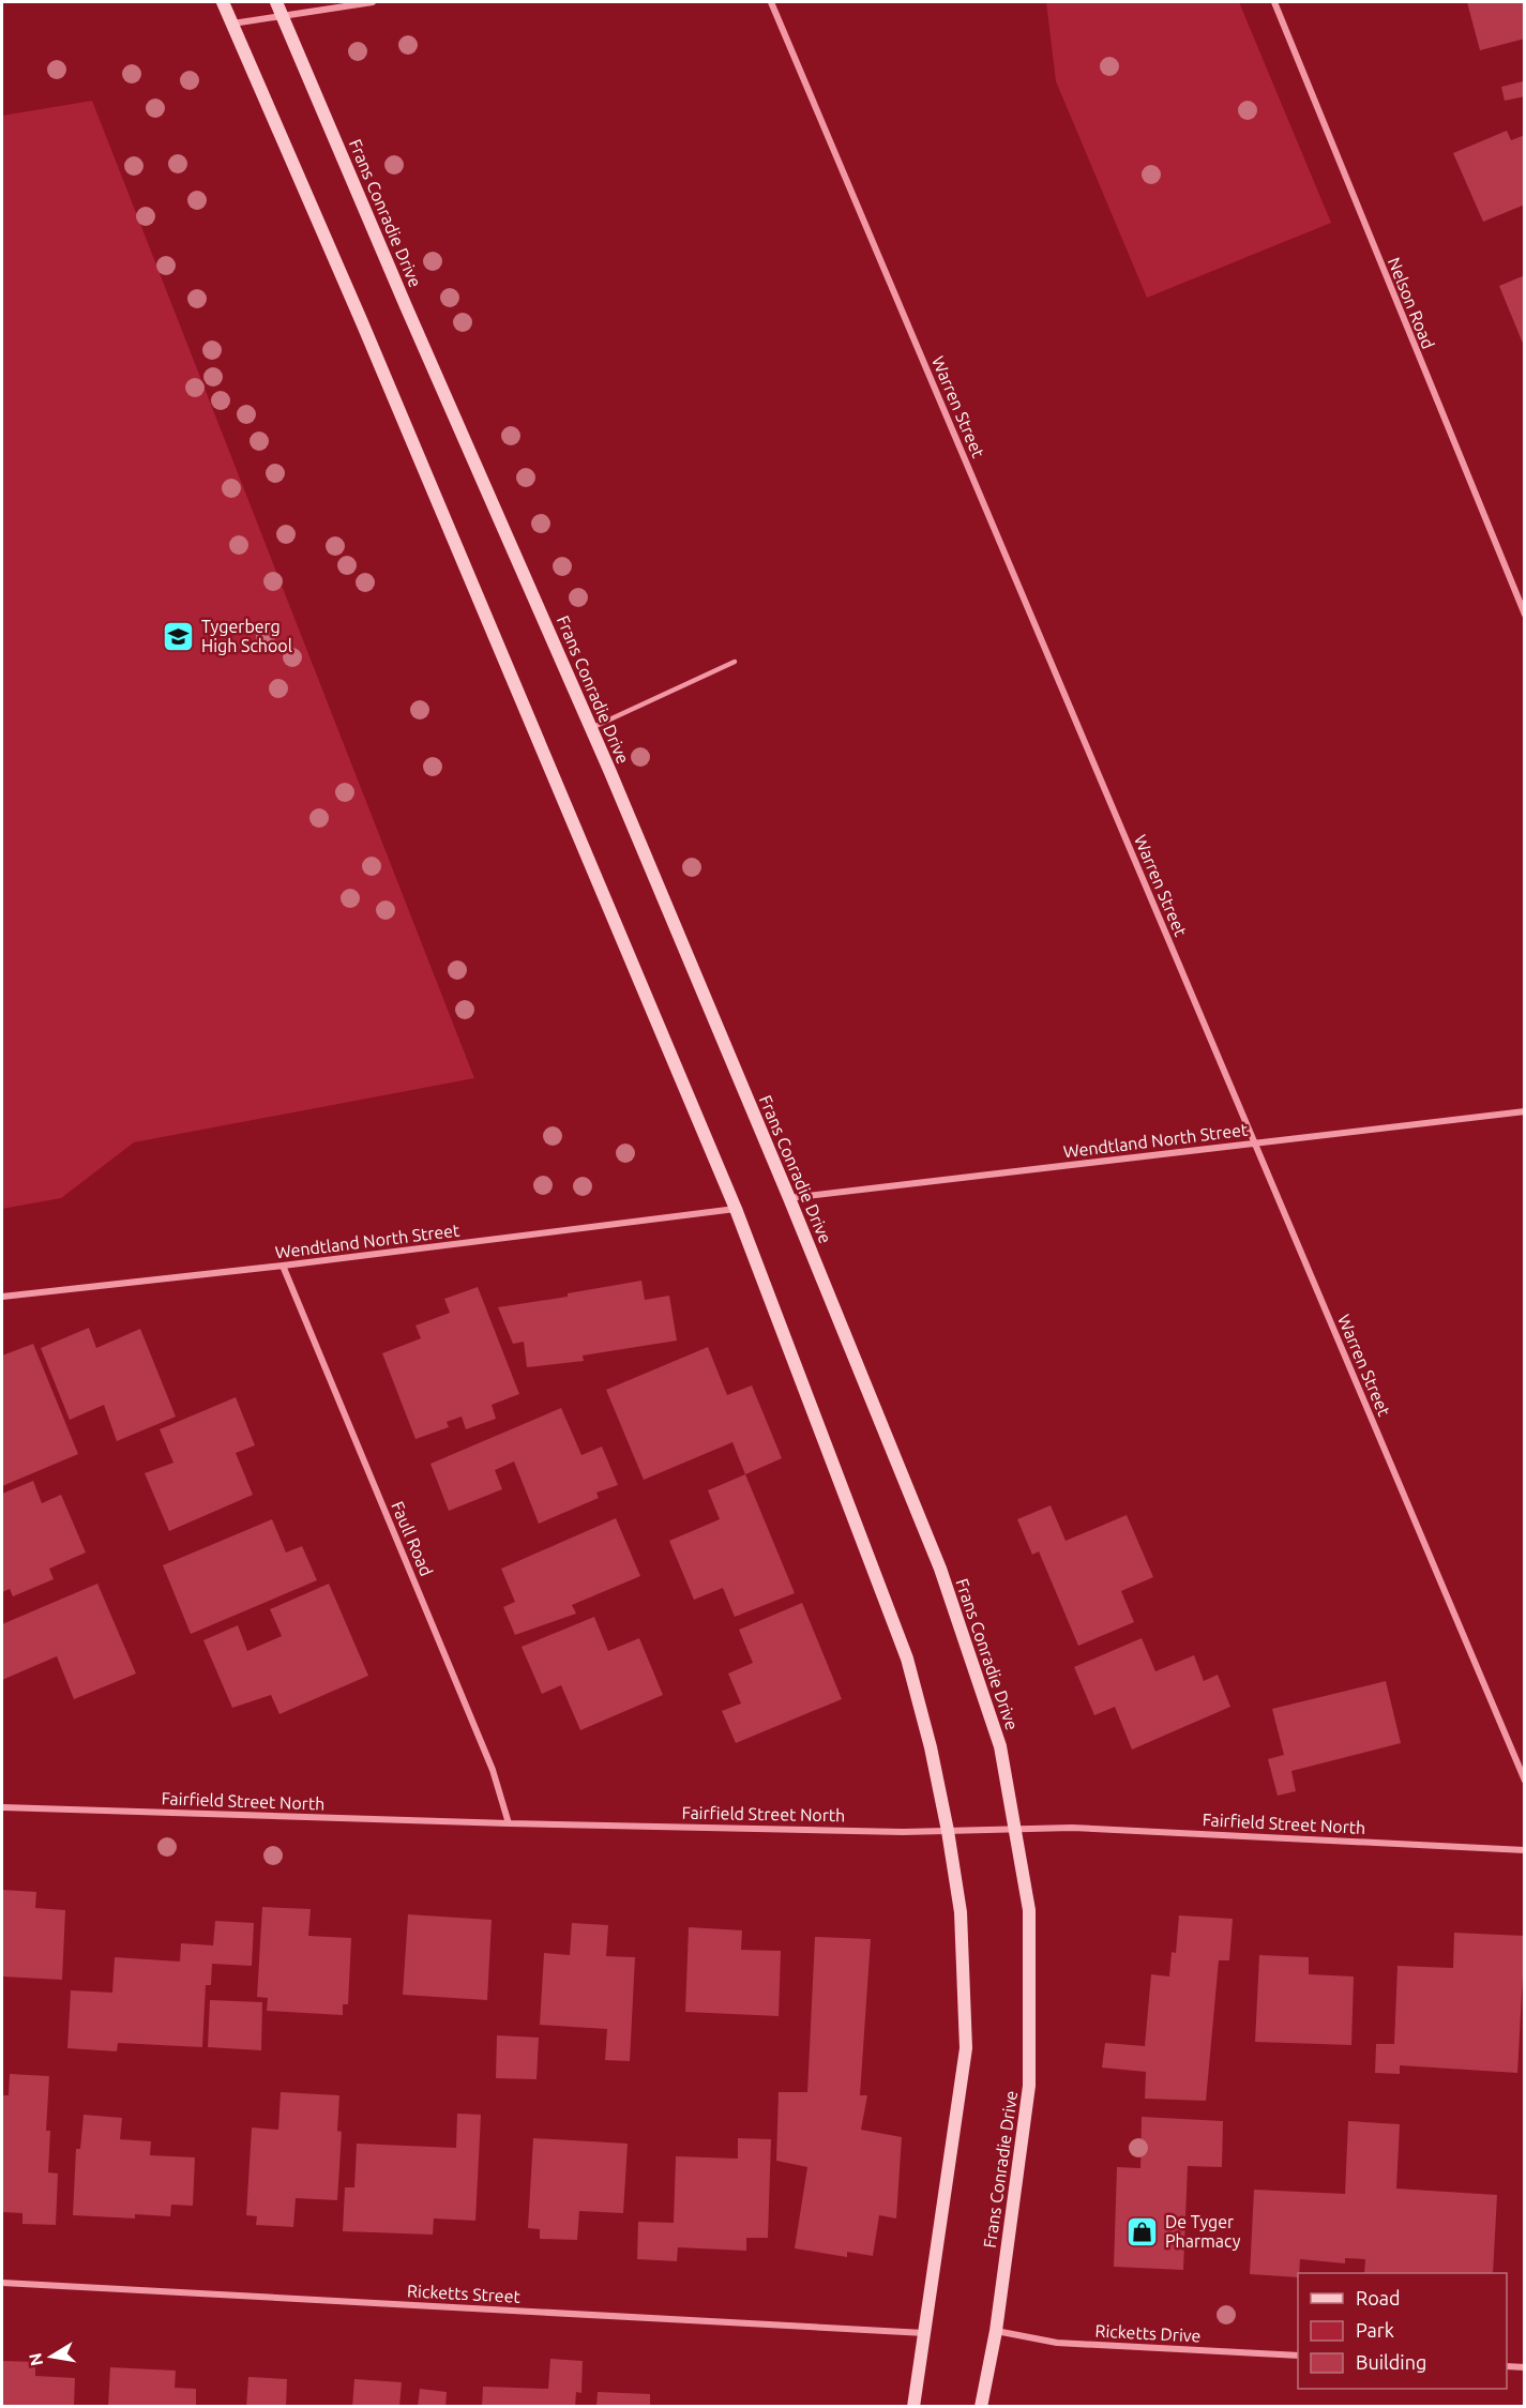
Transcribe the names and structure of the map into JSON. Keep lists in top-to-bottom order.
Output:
{
  "streets": {
    "main road": ["Frans Conradie Drive"],
    "street": [
      "Nelson Road",
      "Warren Street",
      "Wendtland North Street",
      "Faull Road",
      "Fairfield Street North",
      "Ricketts Street",
      "Ricketts Drive"
    ]
  },
  "crossings": [
    ["Frans Conradie Drive", "Wendtland North Street"],
    ["Frans Conradie Drive", "Fairfield Street North"],
    ["Frans Conradie Drive", "Ricketts Drive"],
    ["Warren Street", "Wendtland North Street"],
    ["Wendtland North Street", "Faull Road"],
    ["Faull Road", "Fairfield Street North"]
  ],
  "places": {
    "school or university": ["Tygerberg High School"],
    "shop": ["De Tyger Pharmacy"]
  },
  "legend": ["Road", "Park", "Building"],
  "north": "left"
}
